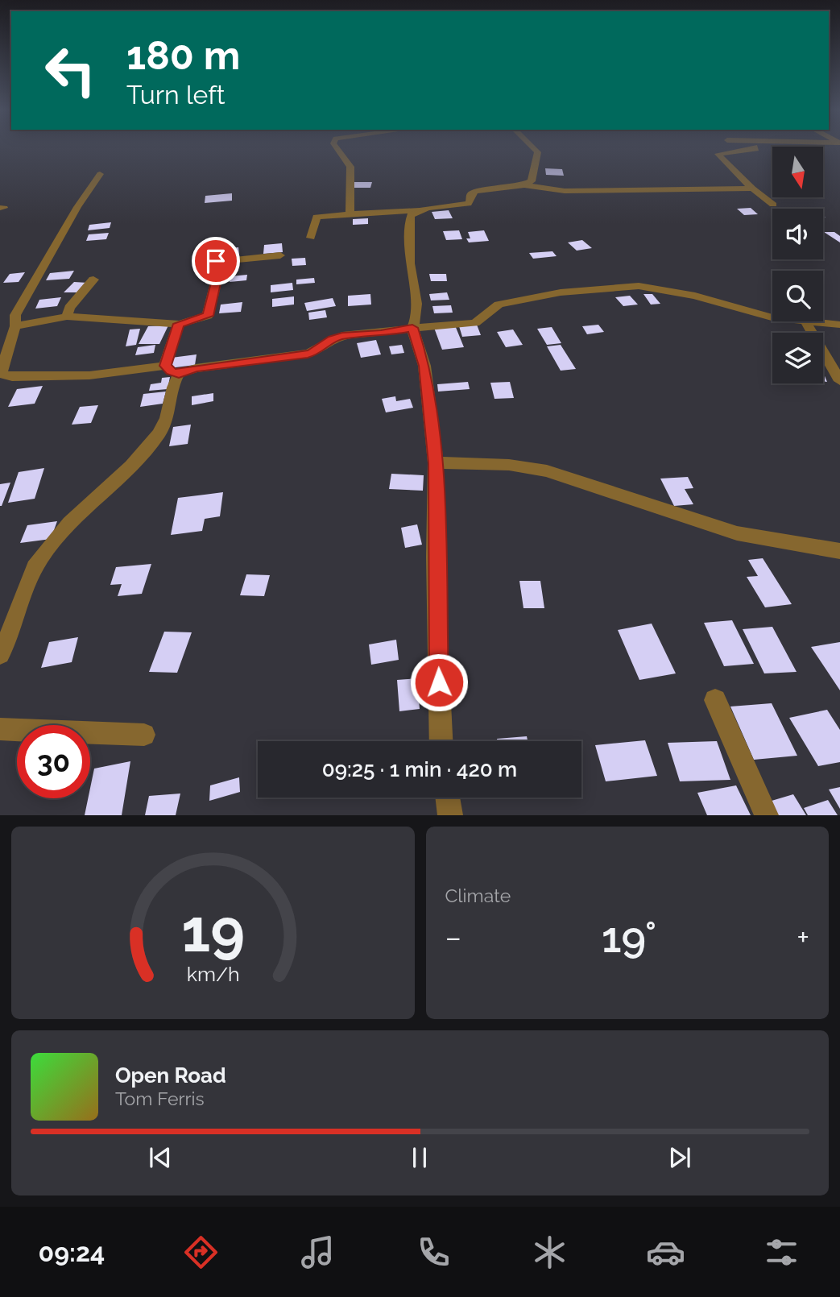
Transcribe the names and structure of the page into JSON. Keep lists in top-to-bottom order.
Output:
{
  "north": "bottom",
  "page": {
    "turn": ["180 m", "Turn left"],
    "limit": "30",
    "trip": "09:25 · 1 min · 420 m",
    "tile": "Climate",
    "heat": ["−", "19°", "+"],
    "song": ["Open Road", "Tom Ferris"],
    "tabs": "09:24",
    "gauge": ["19", "km/h"]
  }
}
